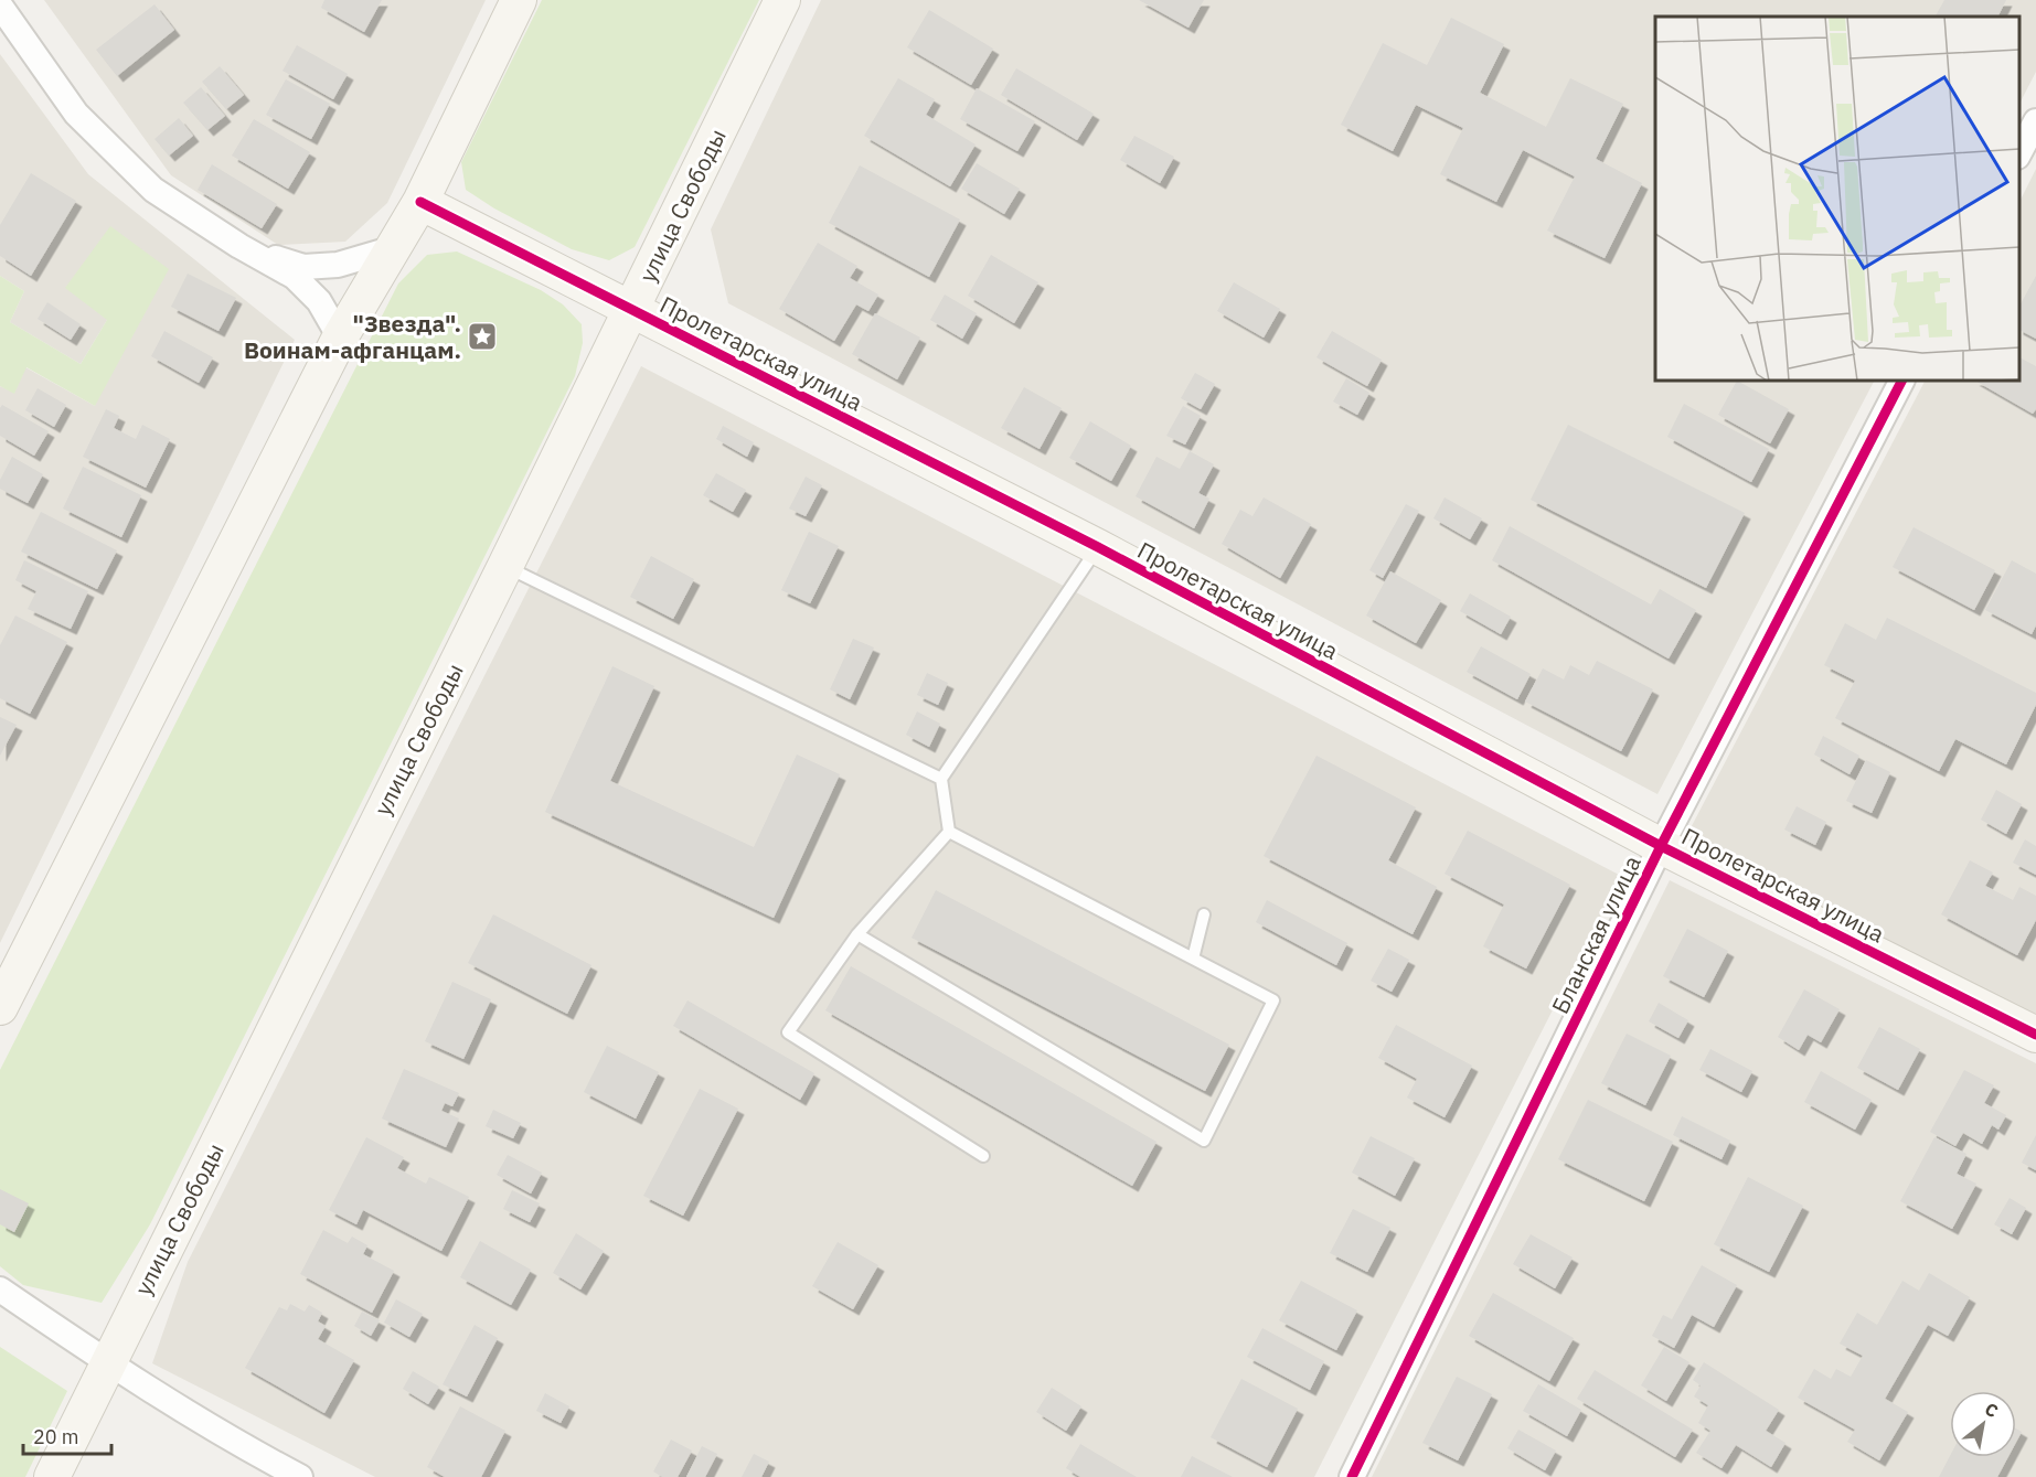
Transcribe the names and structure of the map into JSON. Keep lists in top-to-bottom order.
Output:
{
  "streets": {
    "main road": ["улица Свободы", "Пролетарская улица"],
    "street": ["Бланская улица"]
  },
  "crossings": [
    ["улица Свободы", "Пролетарская улица"],
    ["Пролетарская улица", "Бланская улица"]
  ],
  "places": {
    "place": ["\"Звезда\". Воинам-афганцам."]
  },
  "scale_bar": "20 m",
  "north": "top right"
}
